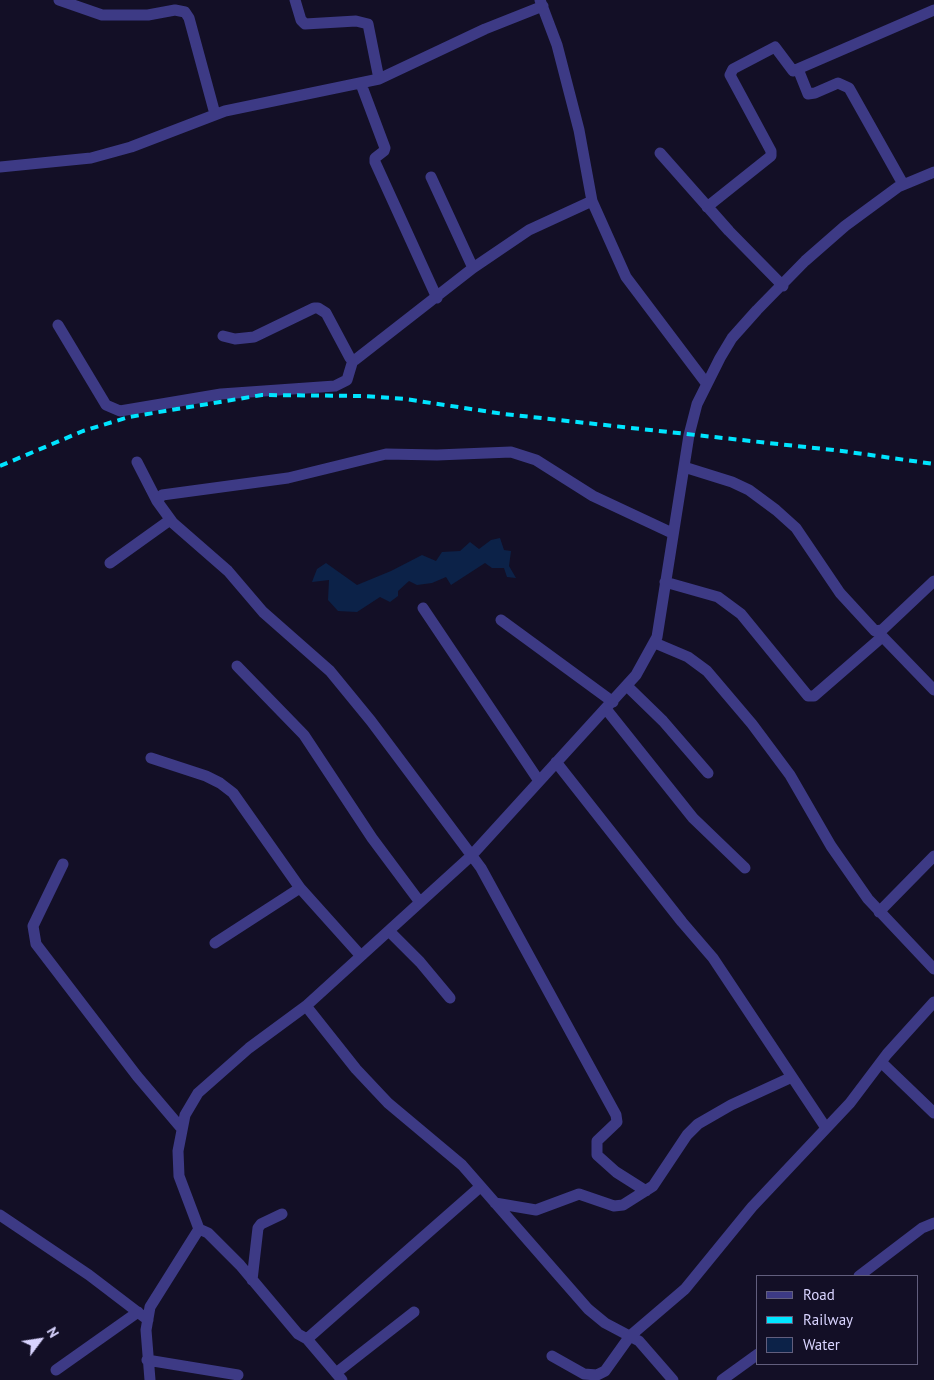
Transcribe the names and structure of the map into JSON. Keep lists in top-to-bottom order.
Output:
{
  "legend": ["Road", "Railway", "Water"],
  "north": "top right"
}
